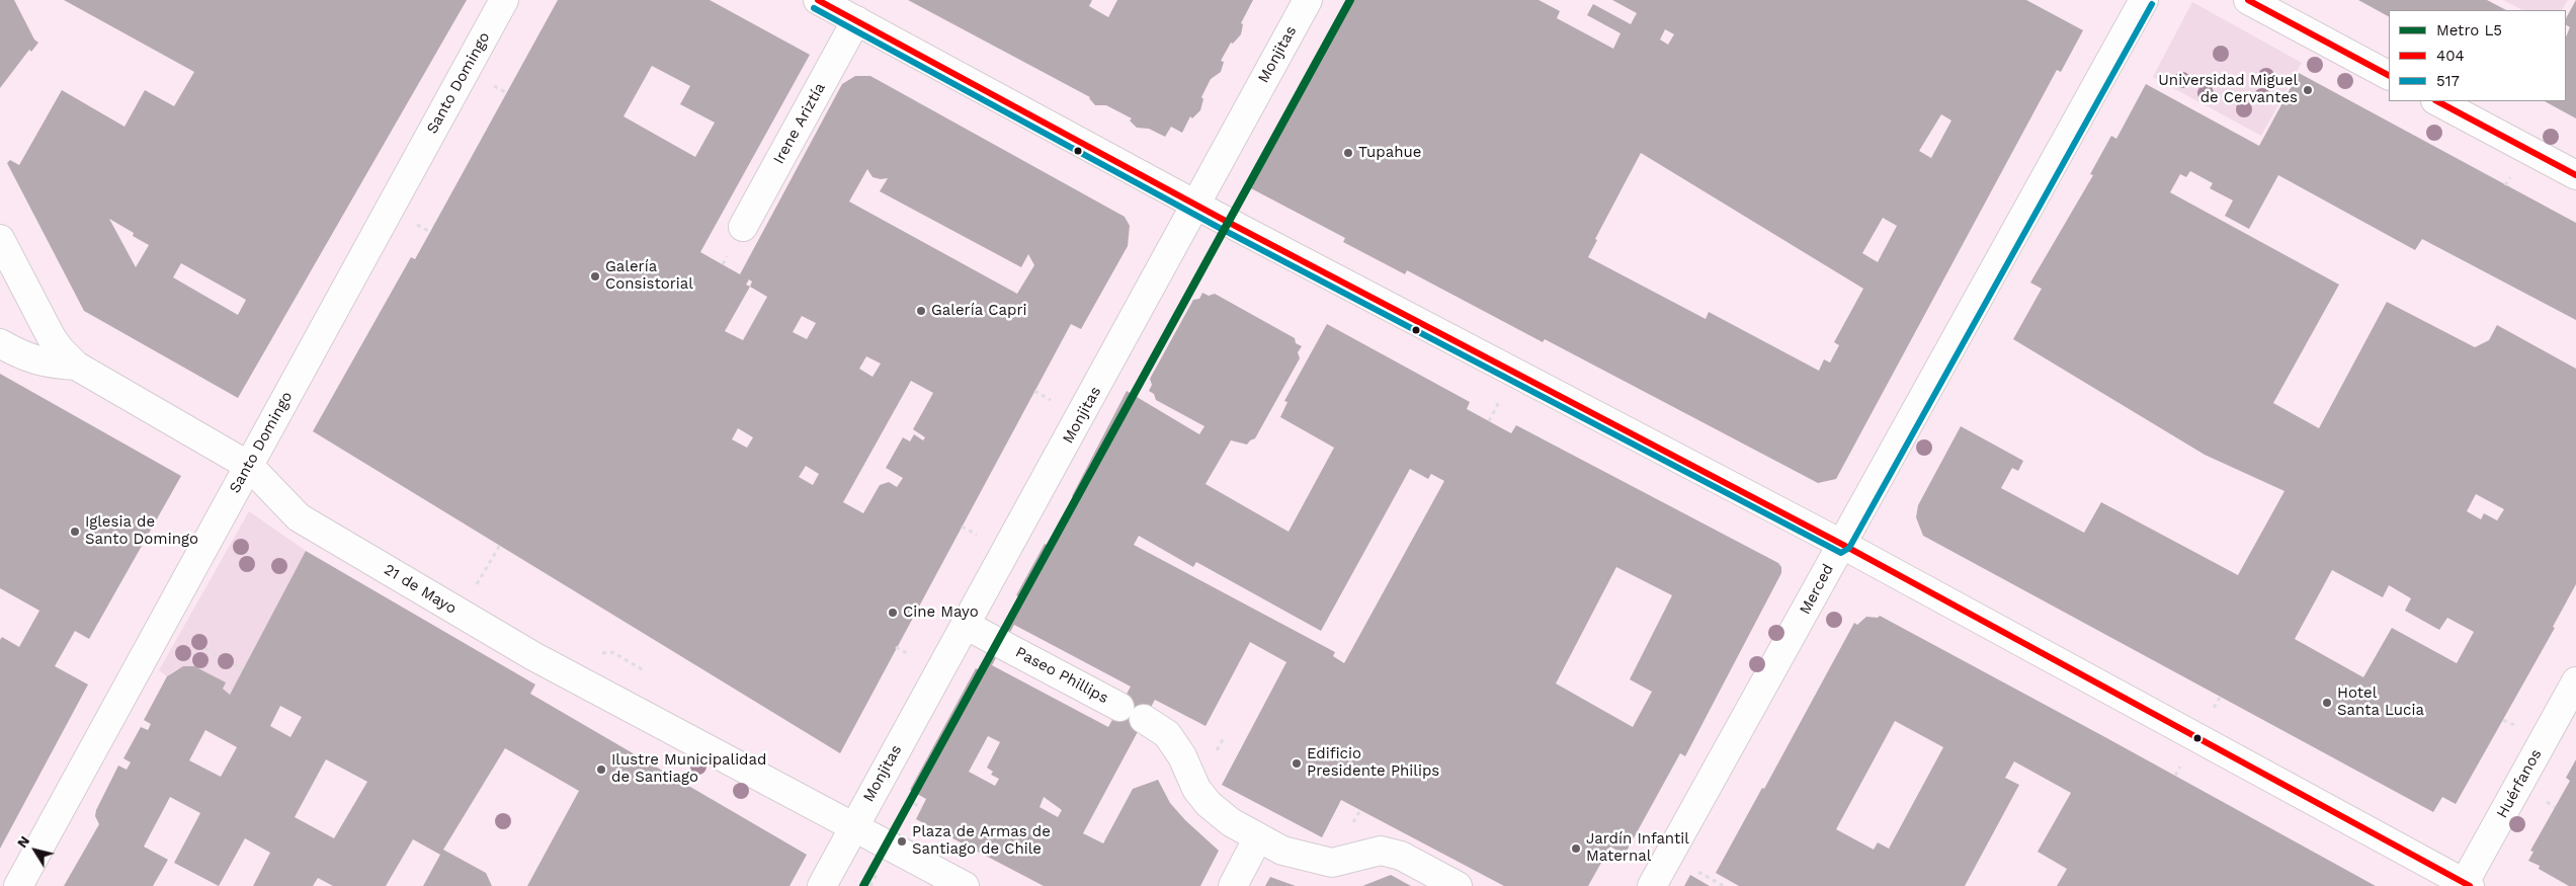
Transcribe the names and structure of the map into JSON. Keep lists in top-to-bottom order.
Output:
{
  "streets": {
    "street": [
      "Monjitas",
      "Santo Domingo",
      "Irene Ariztía",
      "21 de Mayo",
      "Merced",
      "Paseo Phillips",
      "Huérfanos"
    ]
  },
  "crossings": [
    ["Monjitas", "21 de Mayo"],
    ["Monjitas", "Paseo Phillips"],
    ["Santo Domingo", "21 de Mayo"]
  ],
  "places": [
    "Universidad Miguel de Cervantes",
    "Tupahue",
    "Galería Consistorial",
    "Galería Capri",
    "Iglesia de Santo Domingo",
    "Cine Mayo",
    "Hotel Santa Lucia",
    "Edificio Presidente Philips",
    "Ilustre Municipalidad de Santiago",
    "Plaza de Armas de Santiago de Chile",
    "Jardín Infantil Maternal"
  ],
  "lines": ["metro line L5", "transit line 404", "transit line 517"],
  "legend": ["Metro L5", "404", "517"],
  "north": "top left"
}
